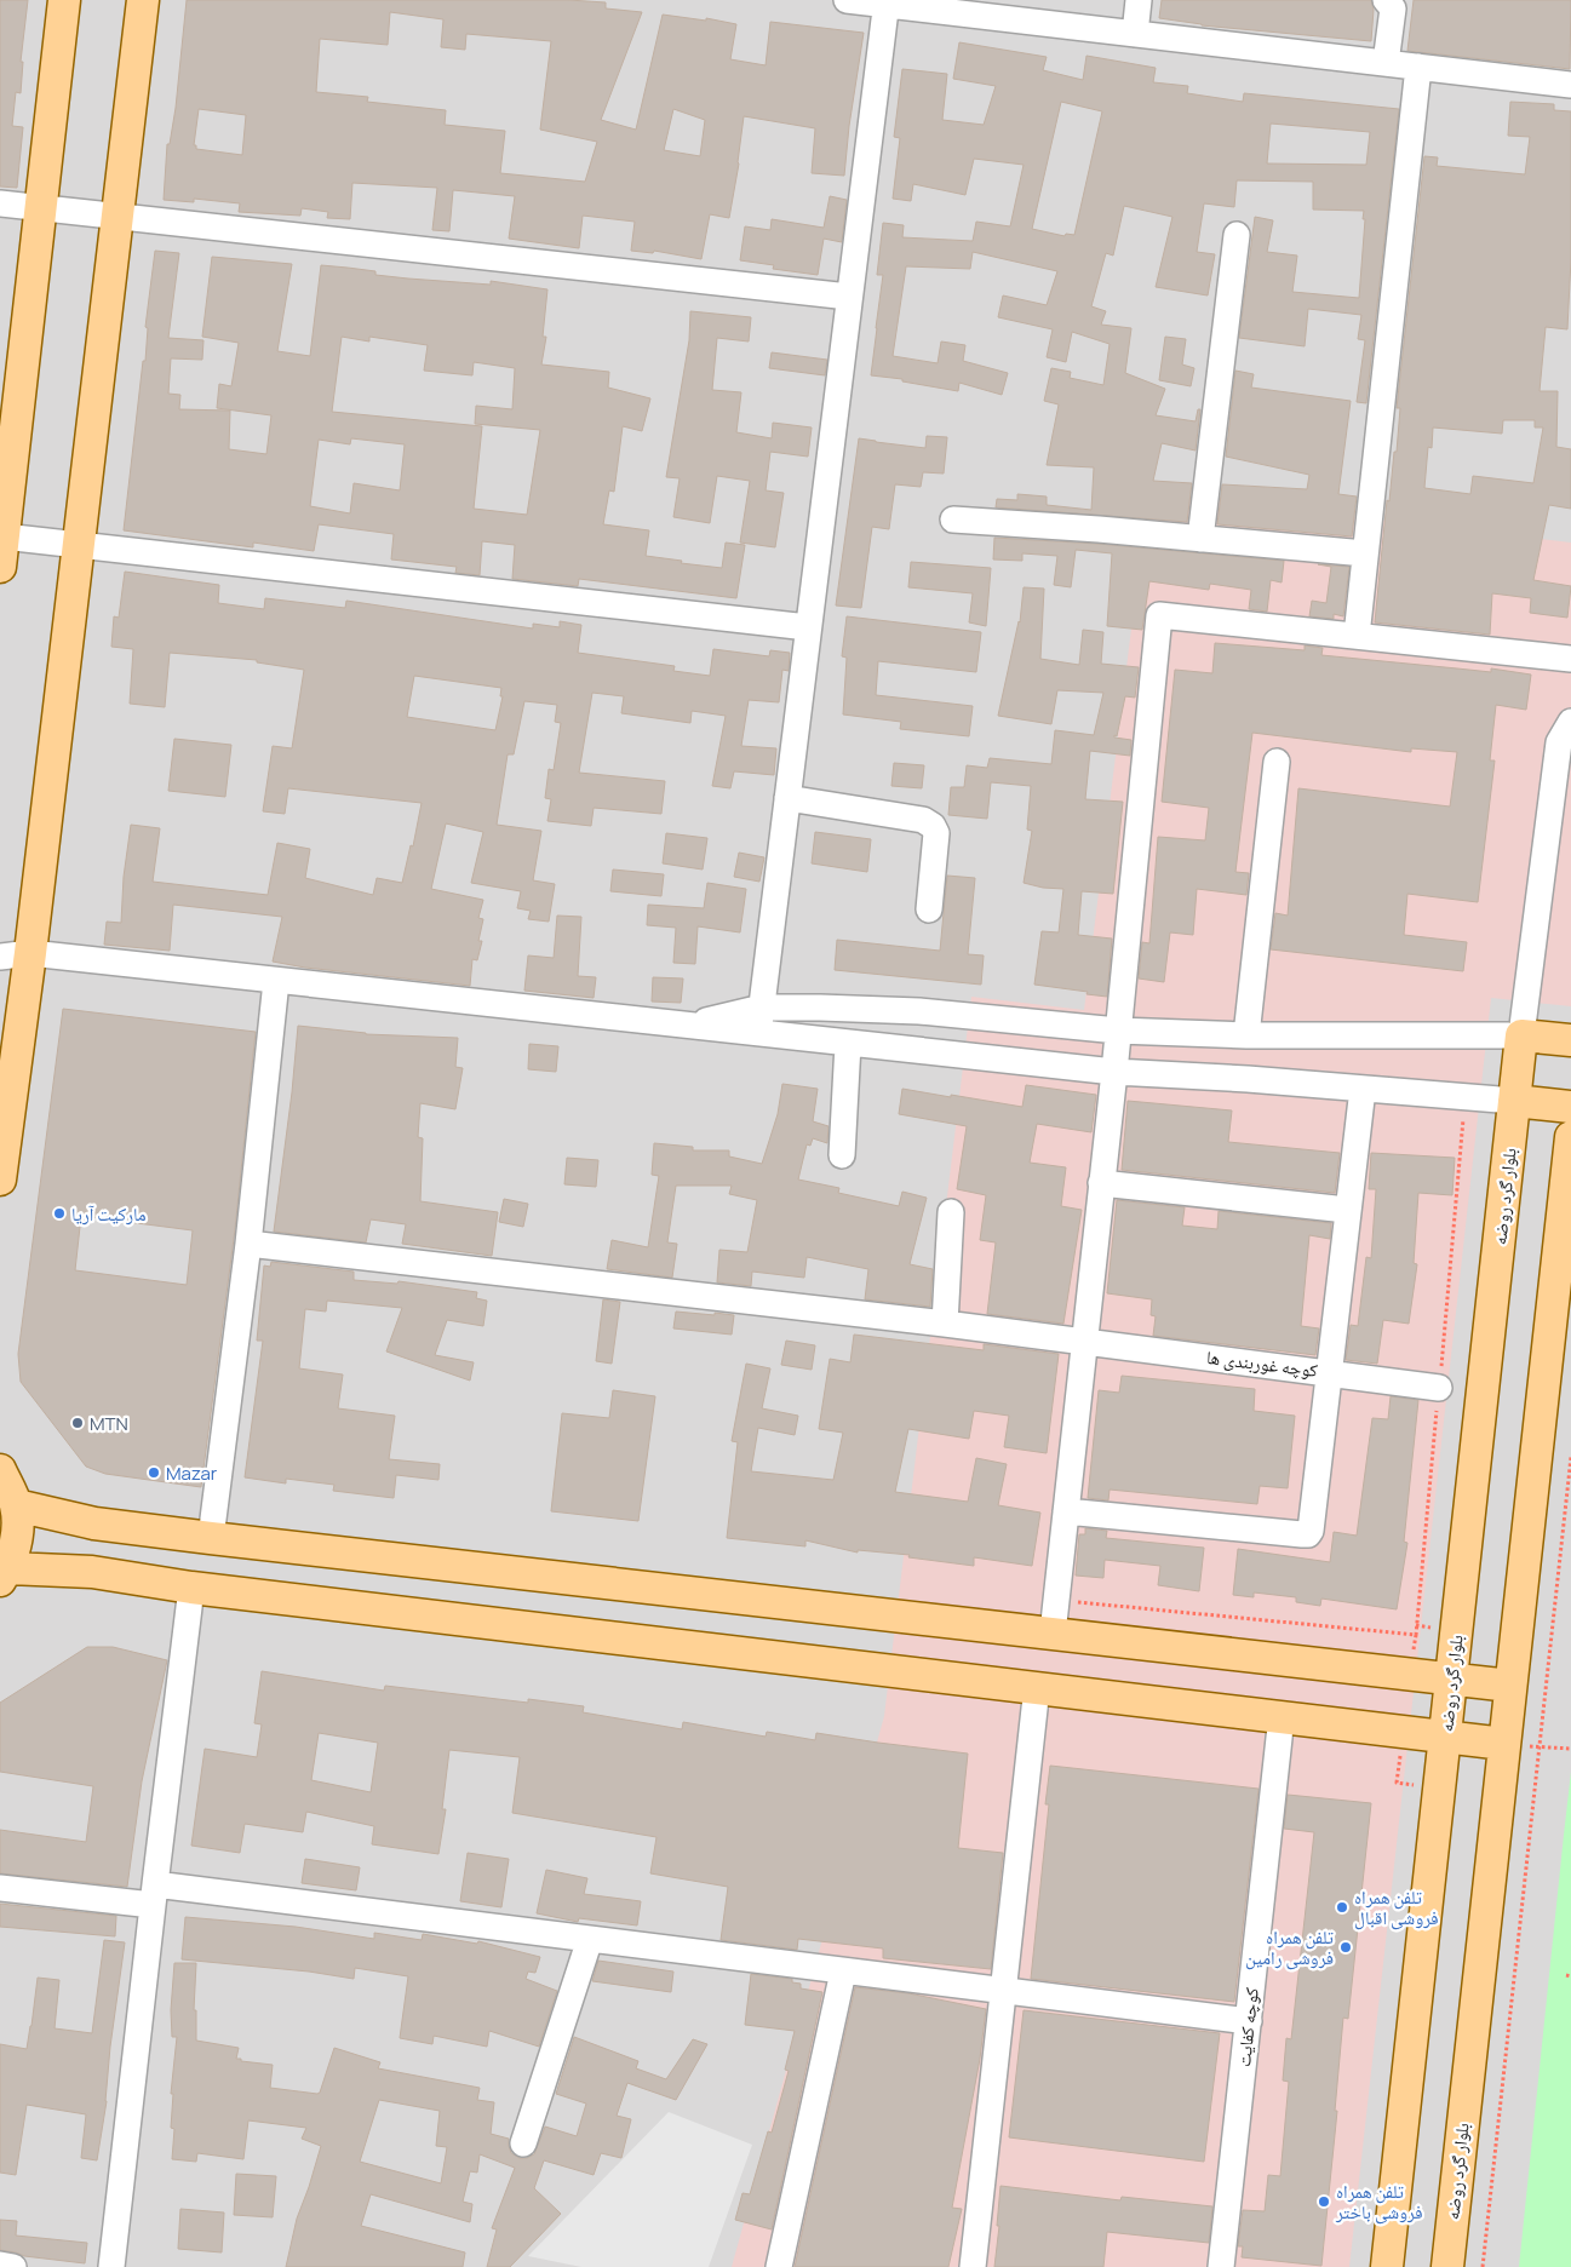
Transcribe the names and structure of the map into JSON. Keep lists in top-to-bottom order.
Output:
{
  "streets": {
    "main road": ["بلوار گرد روضه"],
    "street": ["کوچه غوربندی ها", "کوچه کفایت"]
  },
  "places": [
    "مارکیت آریا",
    "MTN",
    "Mazar",
    "تلفن همراه فروشی اقبال",
    "تلفن همراه فروشی رامین",
    "تلفن همراه فروشی باختر"
  ]
}
